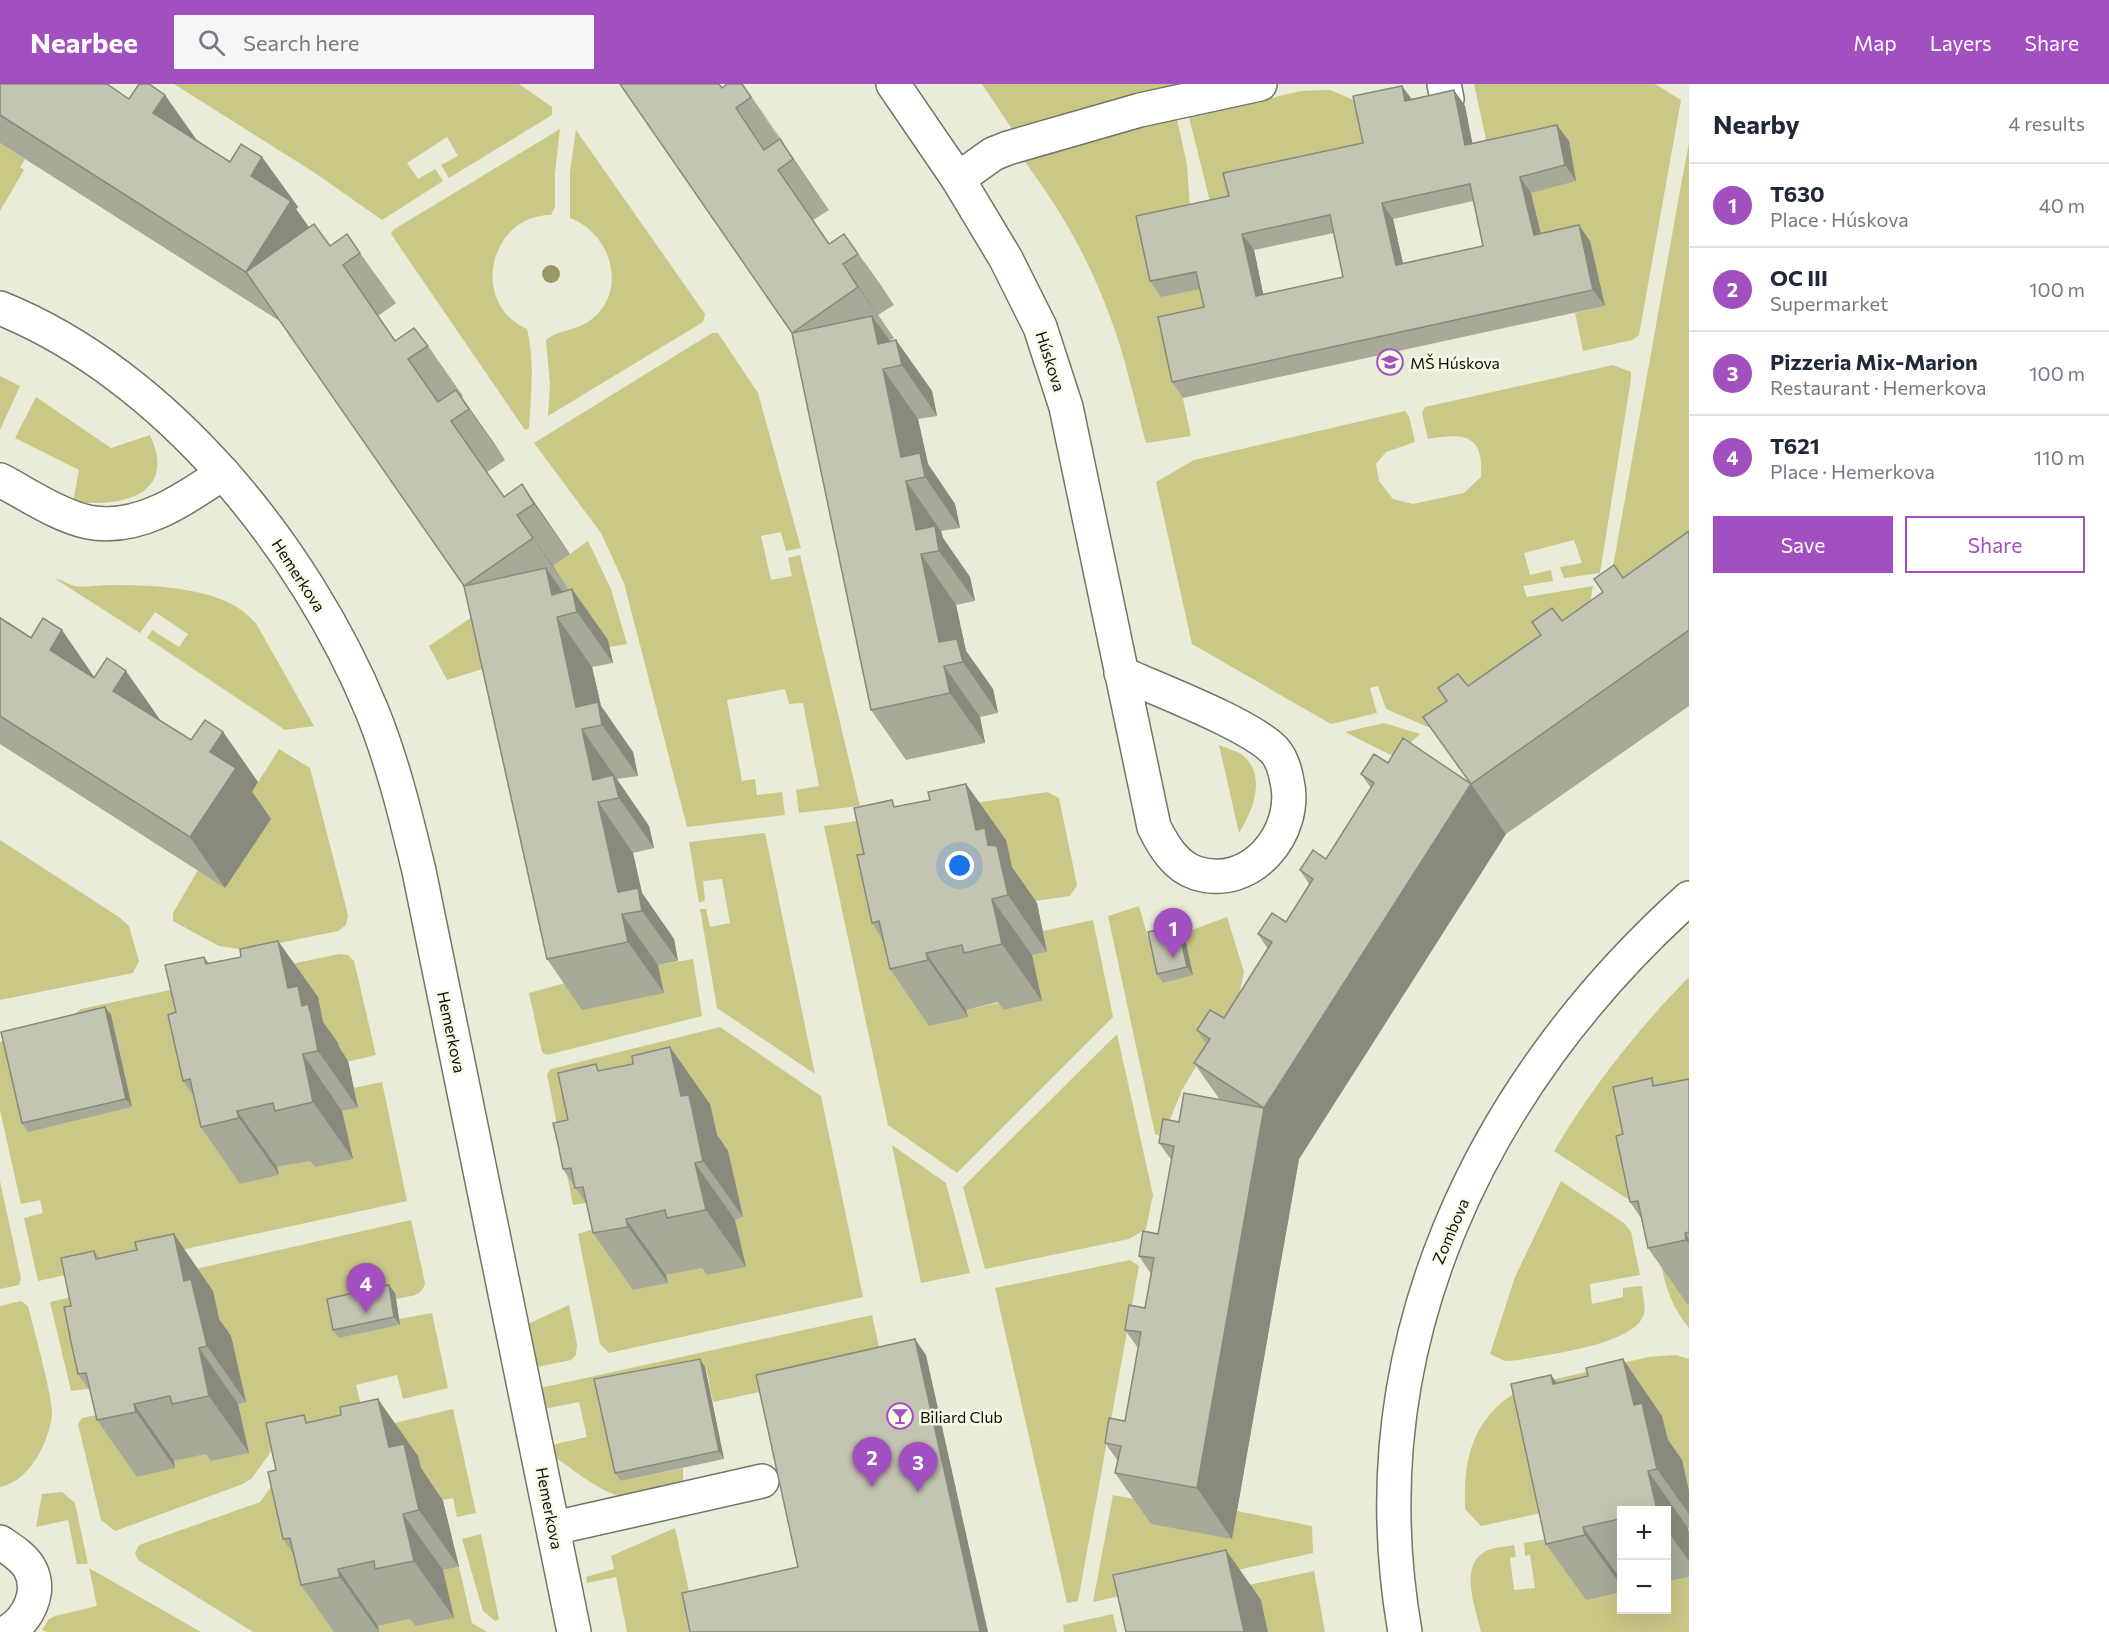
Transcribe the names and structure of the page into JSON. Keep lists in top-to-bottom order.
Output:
{
  "streets": {
    "street": ["Húskova", "Hemerkova", "Zombova"]
  },
  "places": {
    "school or university": ["MŠ Húskova"],
    "bar": ["Biliard Club"]
  },
  "page": {
    "header": "Nearbee",
    "search": "Search here",
    "nav": ["Map", "Layers", "Share"],
    "heading": ["Nearby", "4 results"],
    "list": [
      {
        "mark": "1",
        "name": "T630",
        "note": "Place · Húskova",
        "value": "40 m"
      },
      {
        "mark": "2",
        "name": "OC III",
        "note": "Supermarket",
        "value": "100 m"
      },
      {
        "mark": "3",
        "name": "Pizzeria Mix-Marion",
        "note": "Restaurant · Hemerkova",
        "value": "100 m"
      },
      {
        "mark": "4",
        "name": "T621",
        "note": "Place · Hemerkova",
        "value": "110 m"
      }
    ],
    "buttons": ["Save", "Share"],
    "pins": [
      "1",
      "4",
      "2",
      "3"
    ],
    "map_buttons": ["+", "−"]
  }
}
